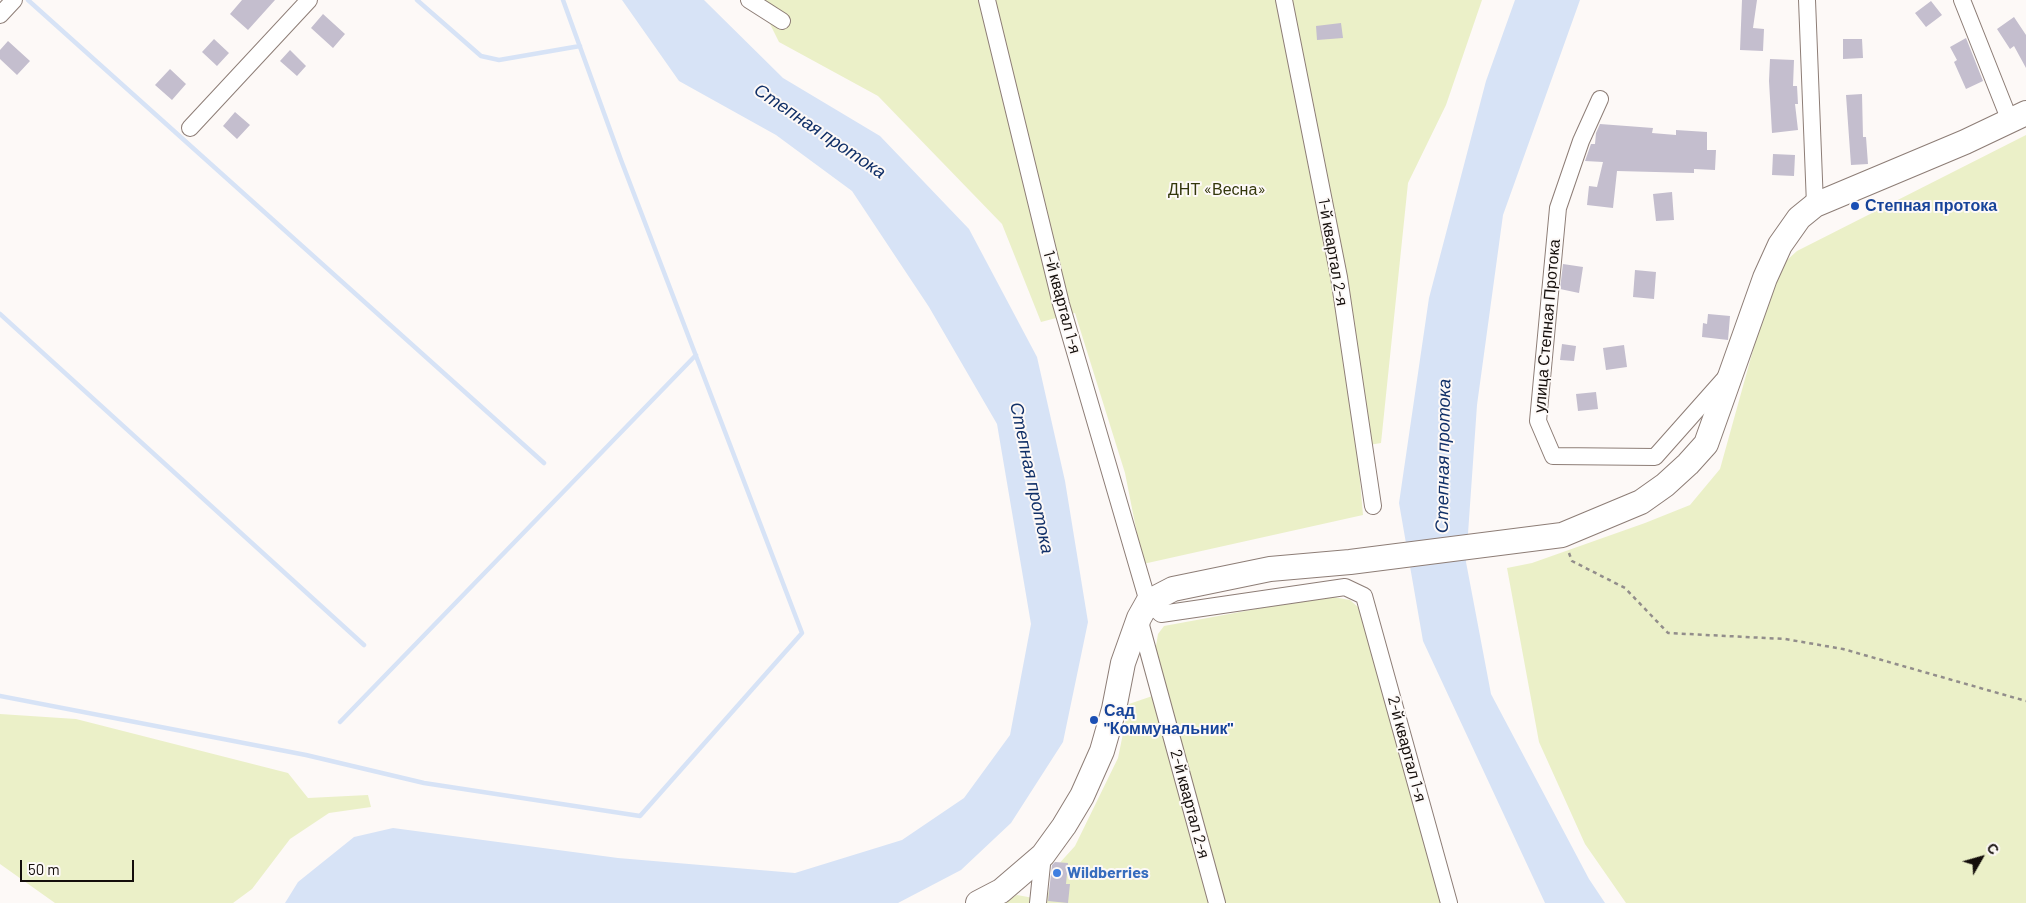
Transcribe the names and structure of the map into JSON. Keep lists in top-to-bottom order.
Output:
{
  "streets": {
    "street": [
      "1-й квартал 2-я",
      "1-й квартал 1-я",
      "улица Степная Протока",
      "2-й квартал 1-я",
      "2-й квартал 2-я"
    ]
  },
  "crossings": [
    ["1-й квартал 1-я", "2-й квартал 1-я"],
    ["1-й квартал 1-я", "2-й квартал 2-я"],
    ["2-й квартал 1-я", "2-й квартал 2-я"]
  ],
  "water": ["Степная протока"],
  "parks": ["ДНТ «Весна»"],
  "places": ["Степная протока", "Сад \"Коммунальник\"", "Wildberries"],
  "scale_bar": "50 m",
  "north": "top right"
}
